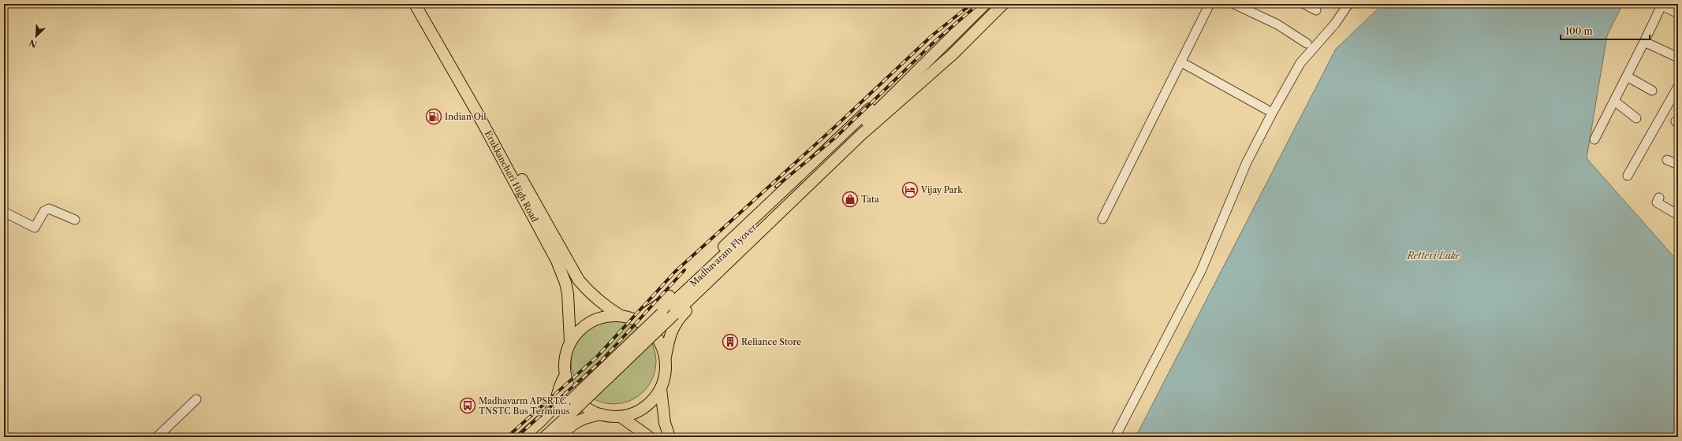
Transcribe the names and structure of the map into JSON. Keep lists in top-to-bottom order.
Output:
{
  "streets": {
    "main road": ["Erukkancheri High Road", "Madhavaram Flyover"]
  },
  "water": ["Retteri Lake"],
  "places": {
    "fuel station": ["Indian Oil"],
    "hotel": ["Vijay Park"],
    "shop": ["Tata"],
    "building": ["Reliance Store"],
    "bus stop": ["Madhavarm APSRTC , TNSTC Bus Terminus"]
  },
  "scale_bar": "100 m",
  "north": "bottom left"
}
